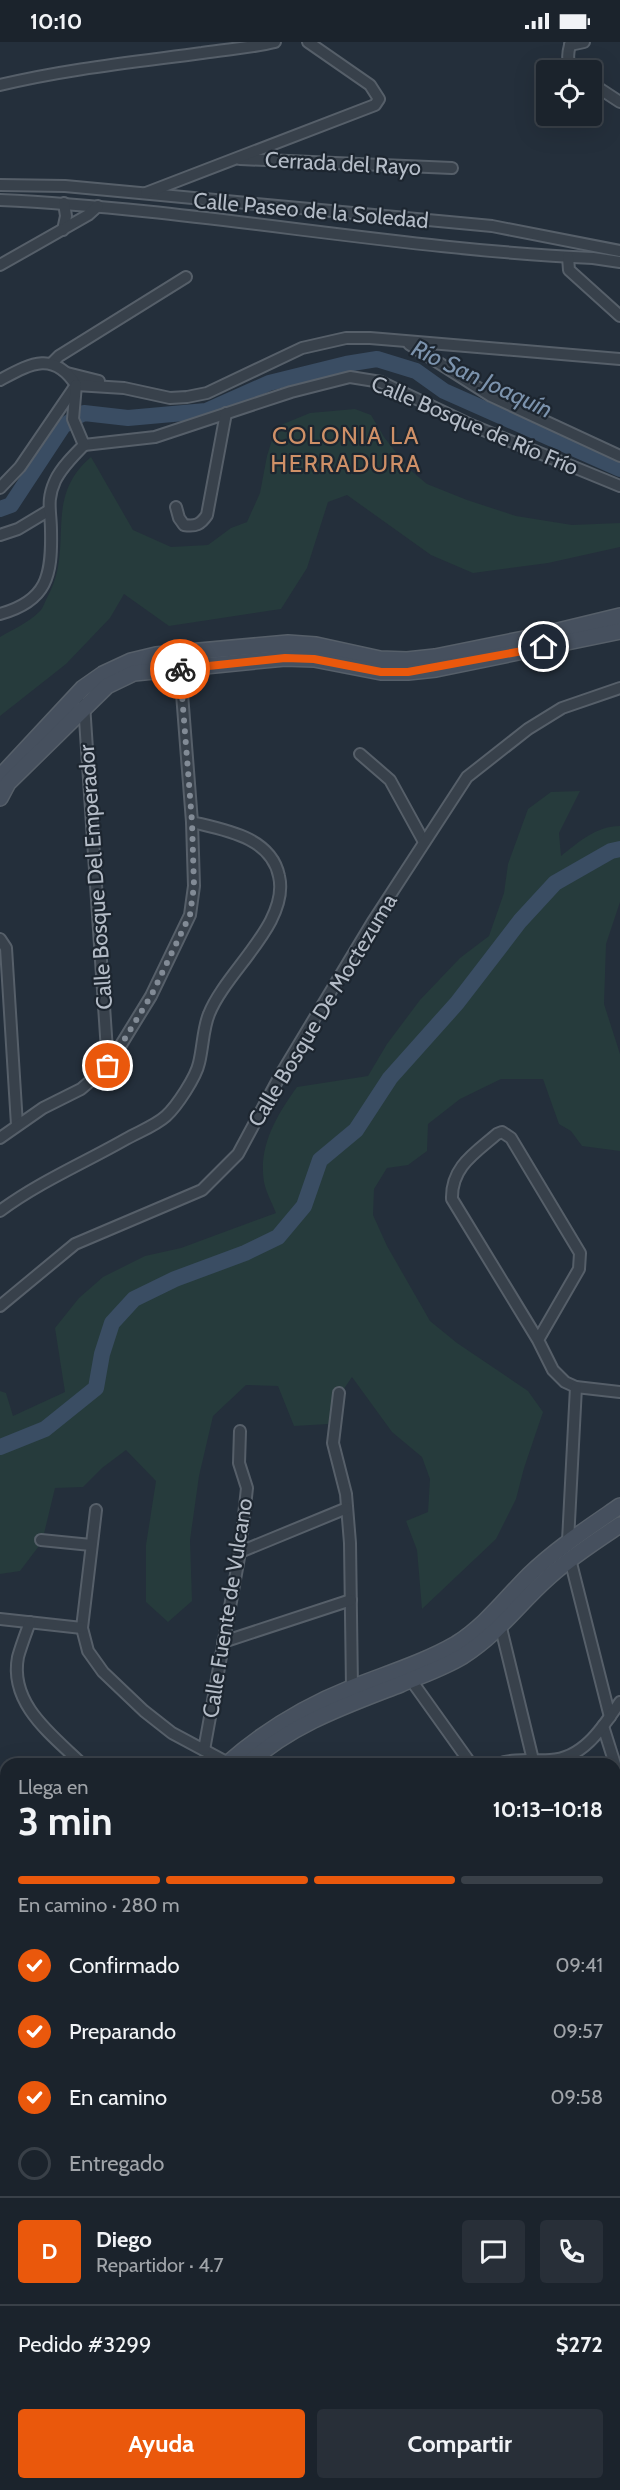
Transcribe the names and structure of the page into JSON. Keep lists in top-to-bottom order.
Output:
{
  "streets": {
    "street": [
      "Cerrada del Rayo",
      "Calle Paseo de la Soledad",
      "Calle Bosque de Río Frío",
      "Calle Bosque Del Emperador",
      "Calle Bosque De Moctezuma",
      "Calle Fuente de Vulcano"
    ]
  },
  "districts": ["COLONIA LA HERRADURA"],
  "water": ["Río San Joaquín"],
  "page": {
    "status": "10:10",
    "heading": ["3 min", "Llega en", "10:13–10:18"],
    "panel": [
      "Diego",
      "Repartidor · 4.7",
      "Pedido #3299",
      "$272"
    ],
    "bar": "En camino · 280 m",
    "list": [
      ["Confirmado", "09:41"],
      ["Preparando", "09:57"],
      ["En camino", "09:58"],
      "Entregado"
    ],
    "round": "D",
    "buttons": ["Ayuda", "Compartir"]
  }
}
